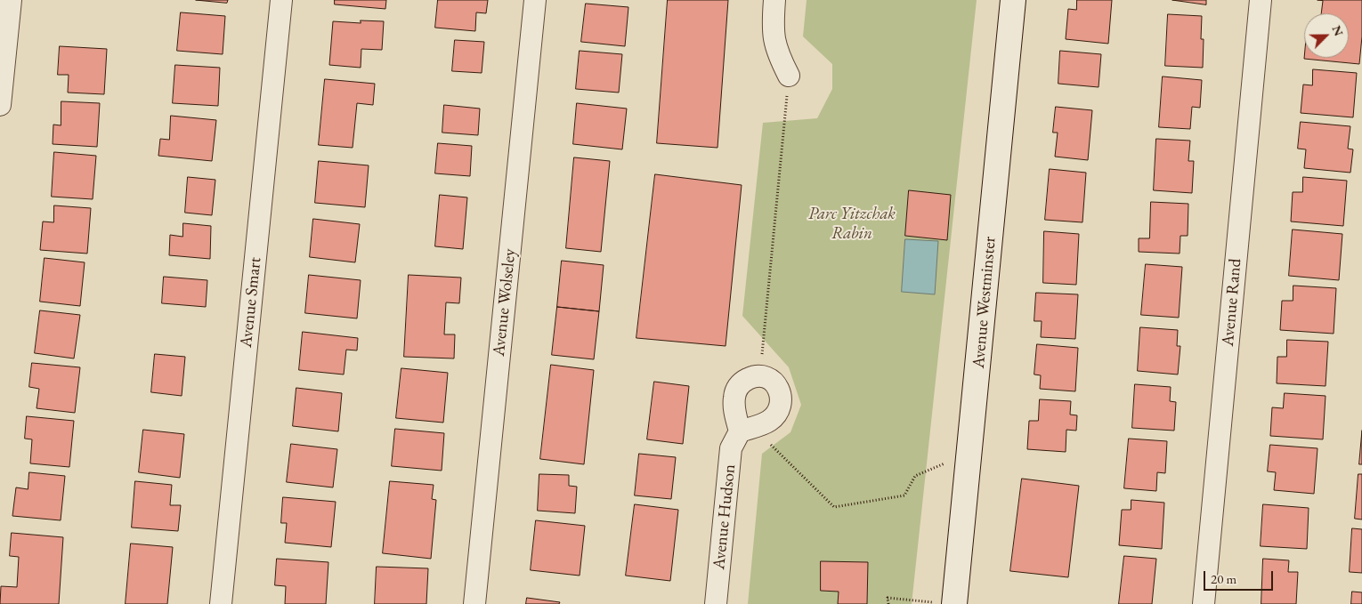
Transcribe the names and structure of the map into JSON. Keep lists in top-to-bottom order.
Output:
{
  "streets": {
    "street": [
      "Avenue Smart",
      "Avenue Wolseley",
      "Avenue Westminster",
      "Avenue Rand",
      "Avenue Hudson"
    ]
  },
  "parks": ["Parc Yitzchak Rabin"],
  "scale_bar": "20 m",
  "north": "top right"
}
